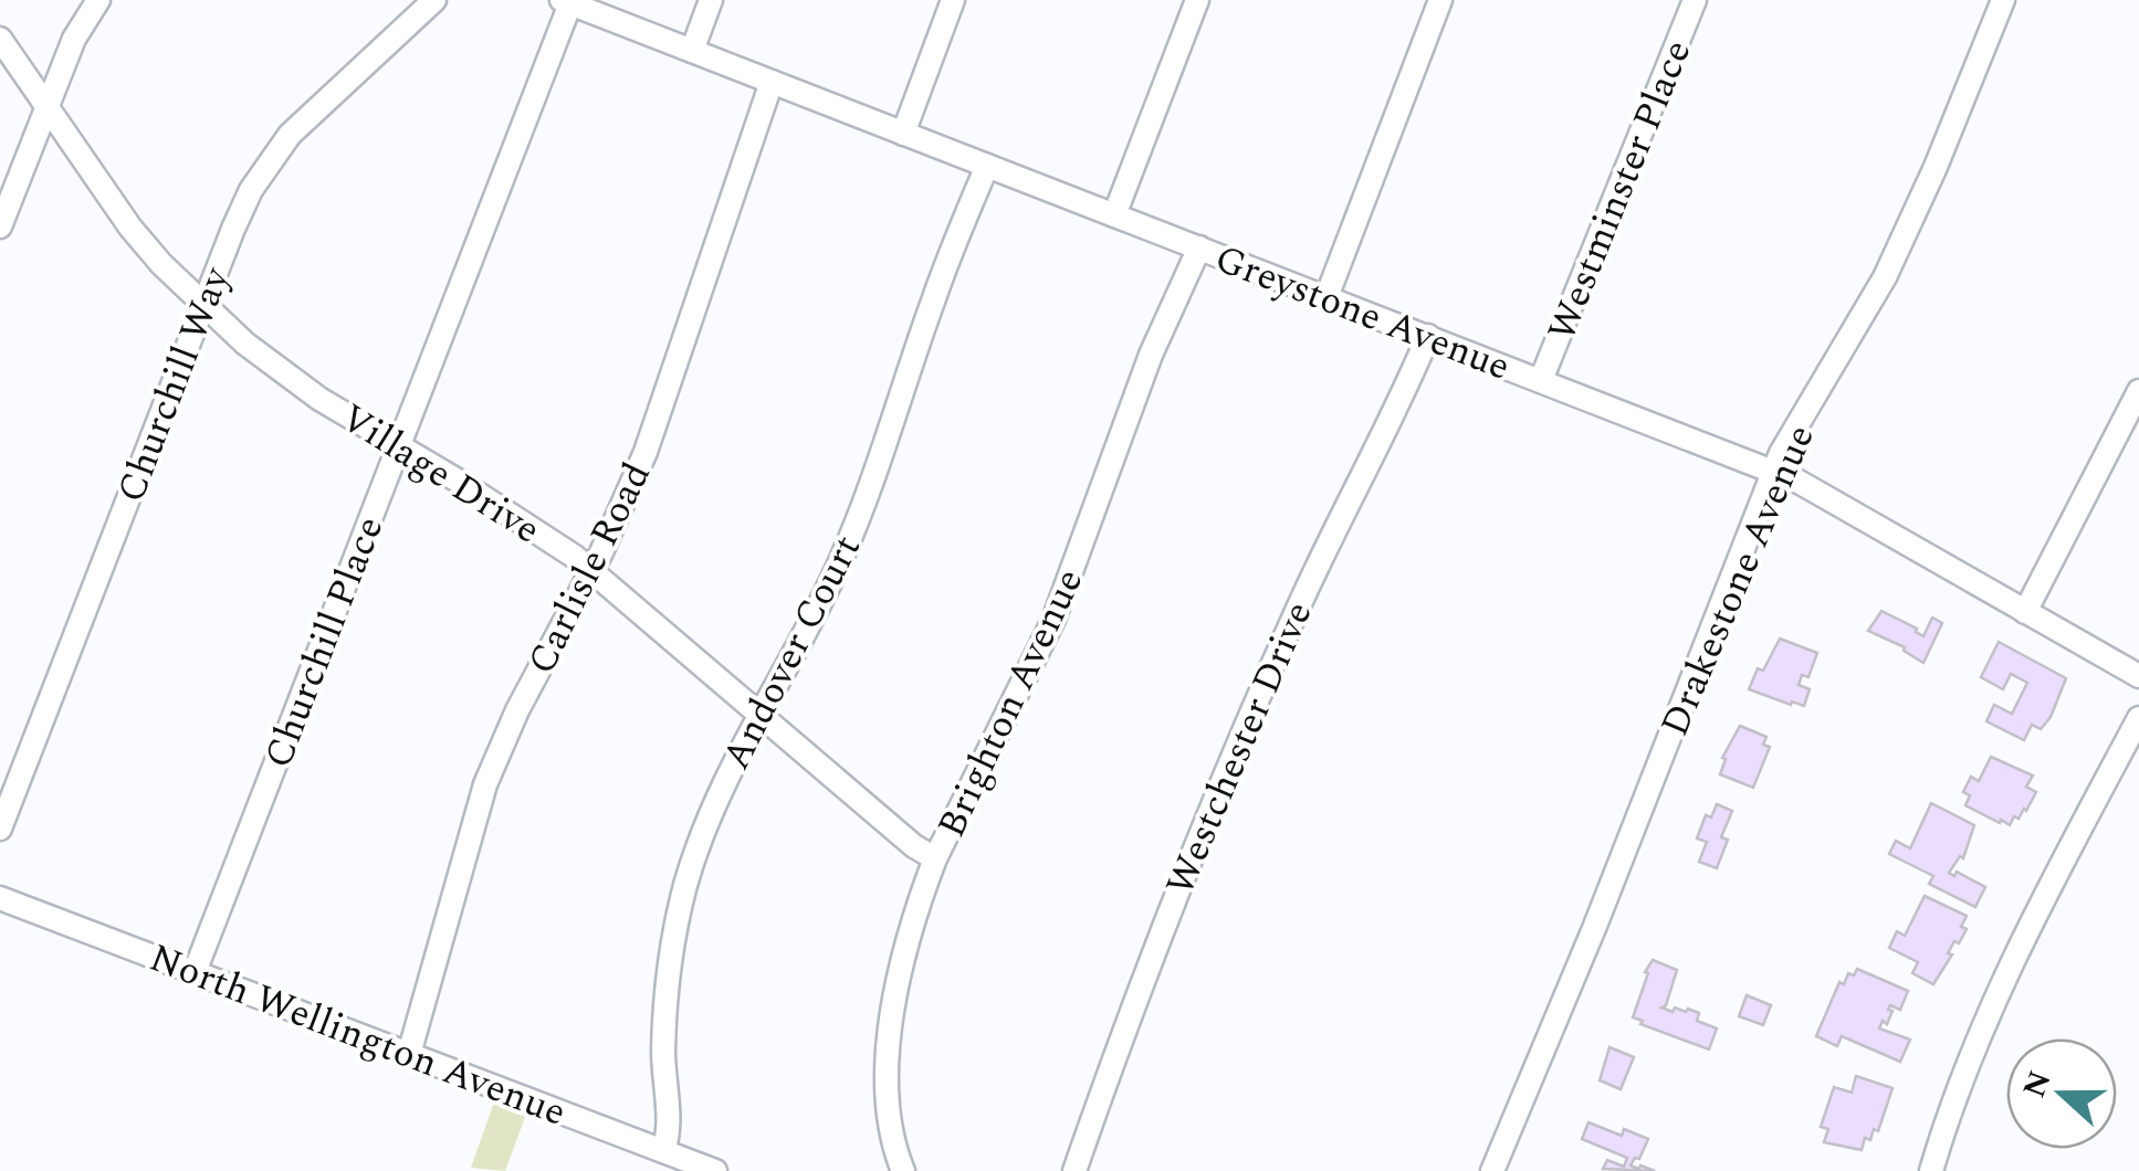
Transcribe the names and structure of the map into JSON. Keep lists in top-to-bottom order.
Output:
{
  "streets": {
    "street": [
      "Westminster Place",
      "Greystone Avenue",
      "Churchill Way",
      "Village Drive",
      "Carlisle Road",
      "Drakestone Avenue",
      "Churchill Place",
      "Andover Court",
      "Brighton Avenue",
      "Westchester Drive",
      "North Wellington Avenue"
    ]
  },
  "crossings": [
    ["Westminster Place", "Greystone Avenue"],
    ["Greystone Avenue", "Carlisle Road"],
    ["Greystone Avenue", "Drakestone Avenue"],
    ["Greystone Avenue", "Churchill Place"],
    ["Greystone Avenue", "Andover Court"],
    ["Greystone Avenue", "Brighton Avenue"],
    ["Greystone Avenue", "Westchester Drive"],
    ["Churchill Way", "Village Drive"],
    ["Village Drive", "Carlisle Road"],
    ["Village Drive", "Churchill Place"],
    ["Village Drive", "Andover Court"],
    ["Village Drive", "Brighton Avenue"],
    ["Carlisle Road", "North Wellington Avenue"],
    ["Churchill Place", "North Wellington Avenue"],
    ["Andover Court", "North Wellington Avenue"]
  ],
  "north": "left"
}
